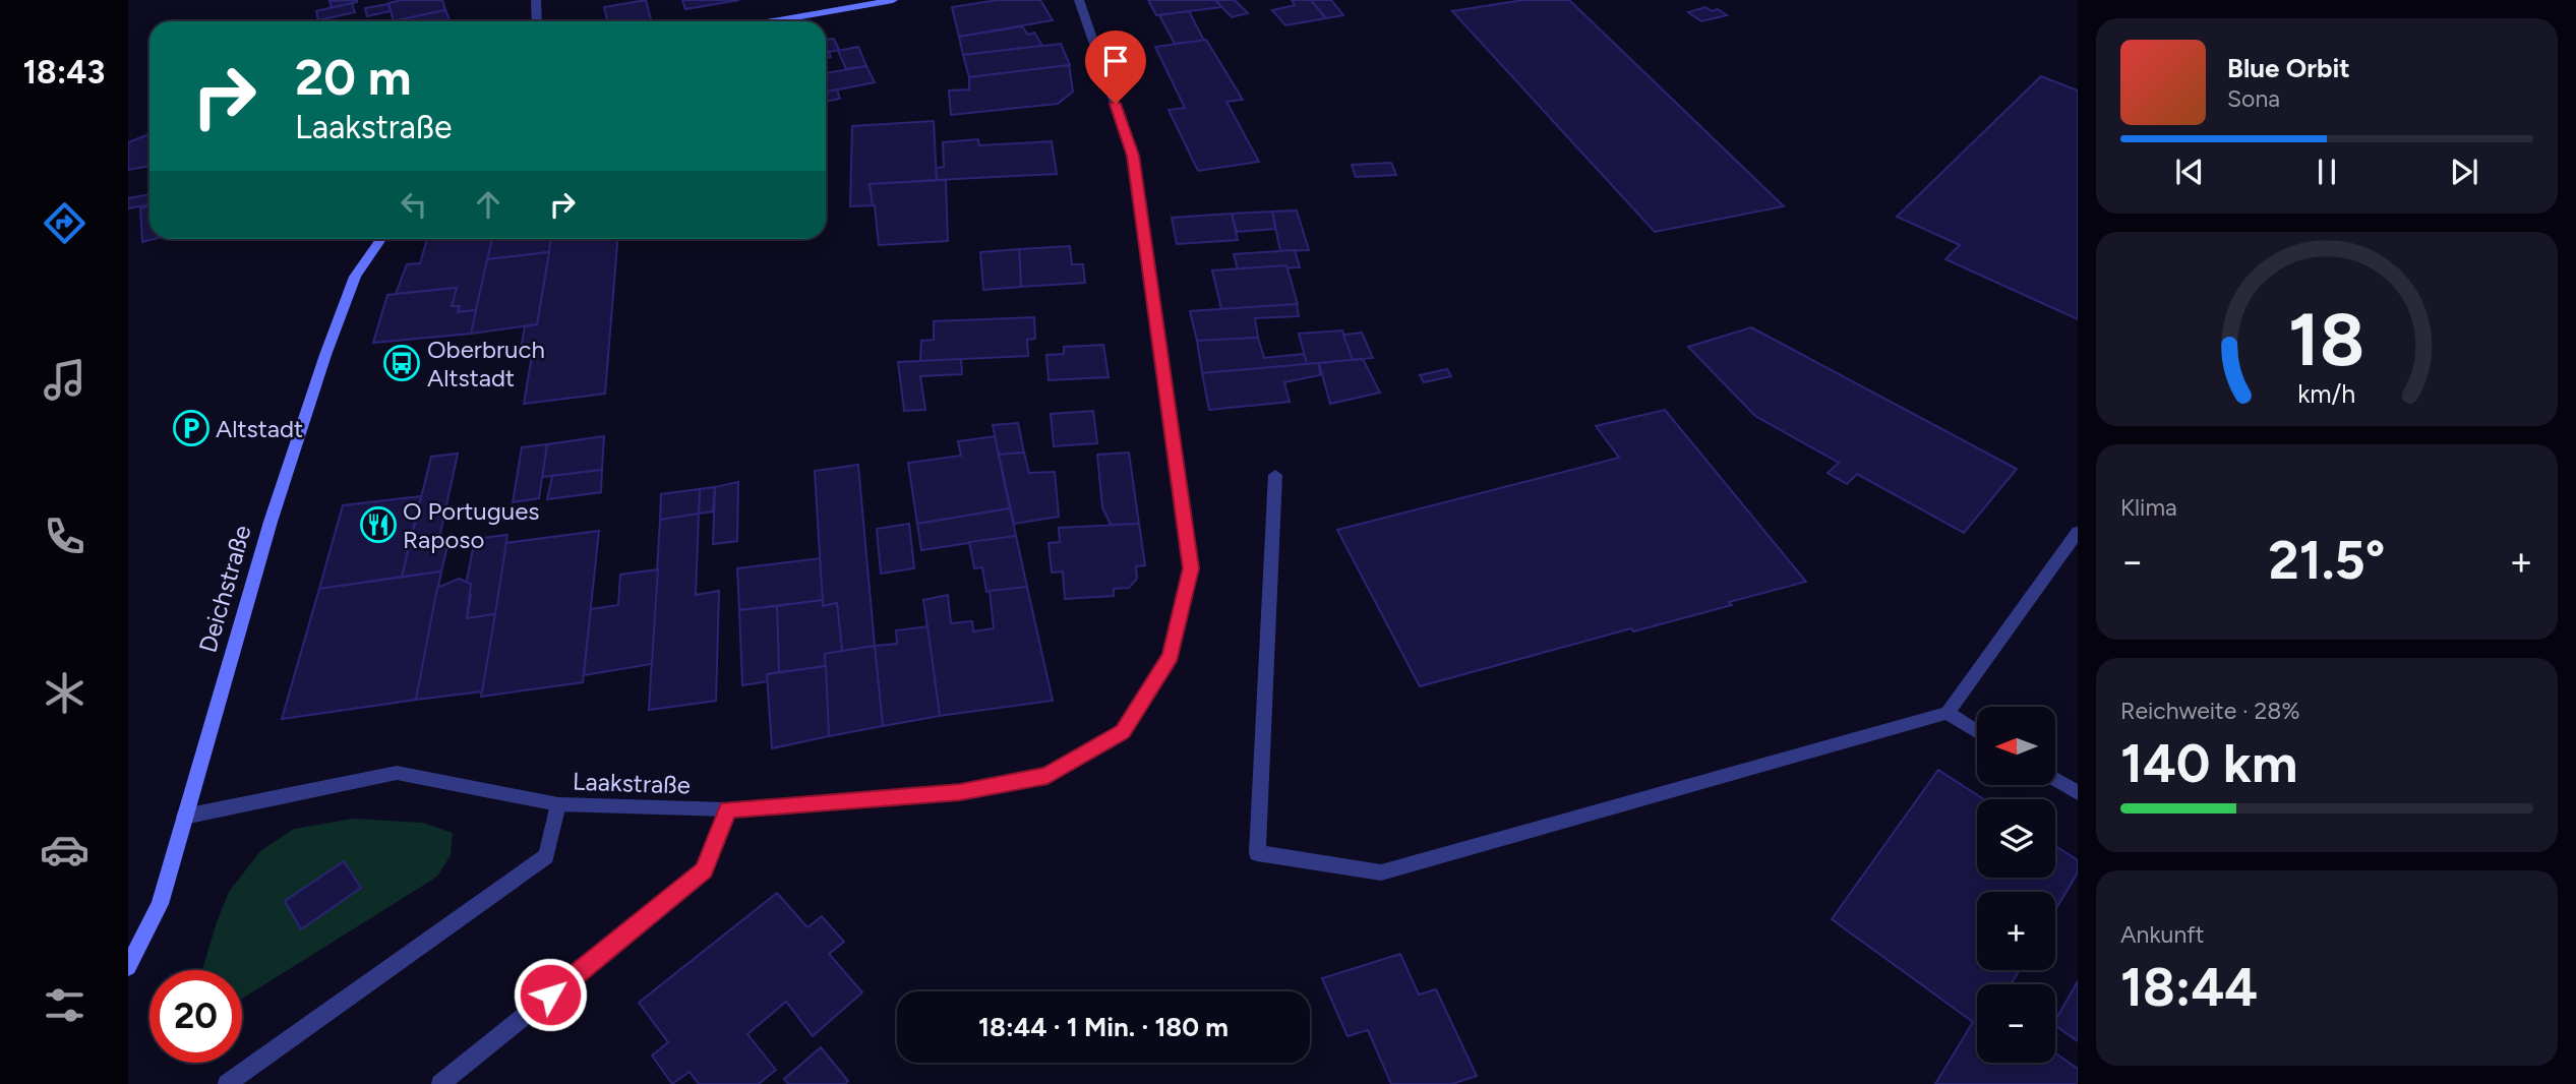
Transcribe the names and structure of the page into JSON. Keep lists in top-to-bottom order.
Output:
{
  "streets": {
    "street": ["Deichstraße", "Laakstraße"]
  },
  "crossings": [
    ["Deichstraße", "Laakstraße"]
  ],
  "places": {
    "bus stop": ["Oberbruch Altstadt"],
    "parking": ["Altstadt"],
    "restaurant": ["O Portugues Raposo"]
  },
  "north": "left",
  "page": {
    "tabs": "18:43",
    "turn": ["20 m", "Laakstraße"],
    "song": ["Blue Orbit", "Sona"],
    "tile": [
      "Klima",
      ["Reichweite · 28%", "140 km"],
      ["Ankunft", "18:44"]
    ],
    "heat": ["−", "21.5°", "+"],
    "map_buttons": ["+", "−"],
    "limit": "20",
    "trip": "18:44 · 1 Min. · 180 m",
    "gauge": ["18", "km/h"]
  }
}
